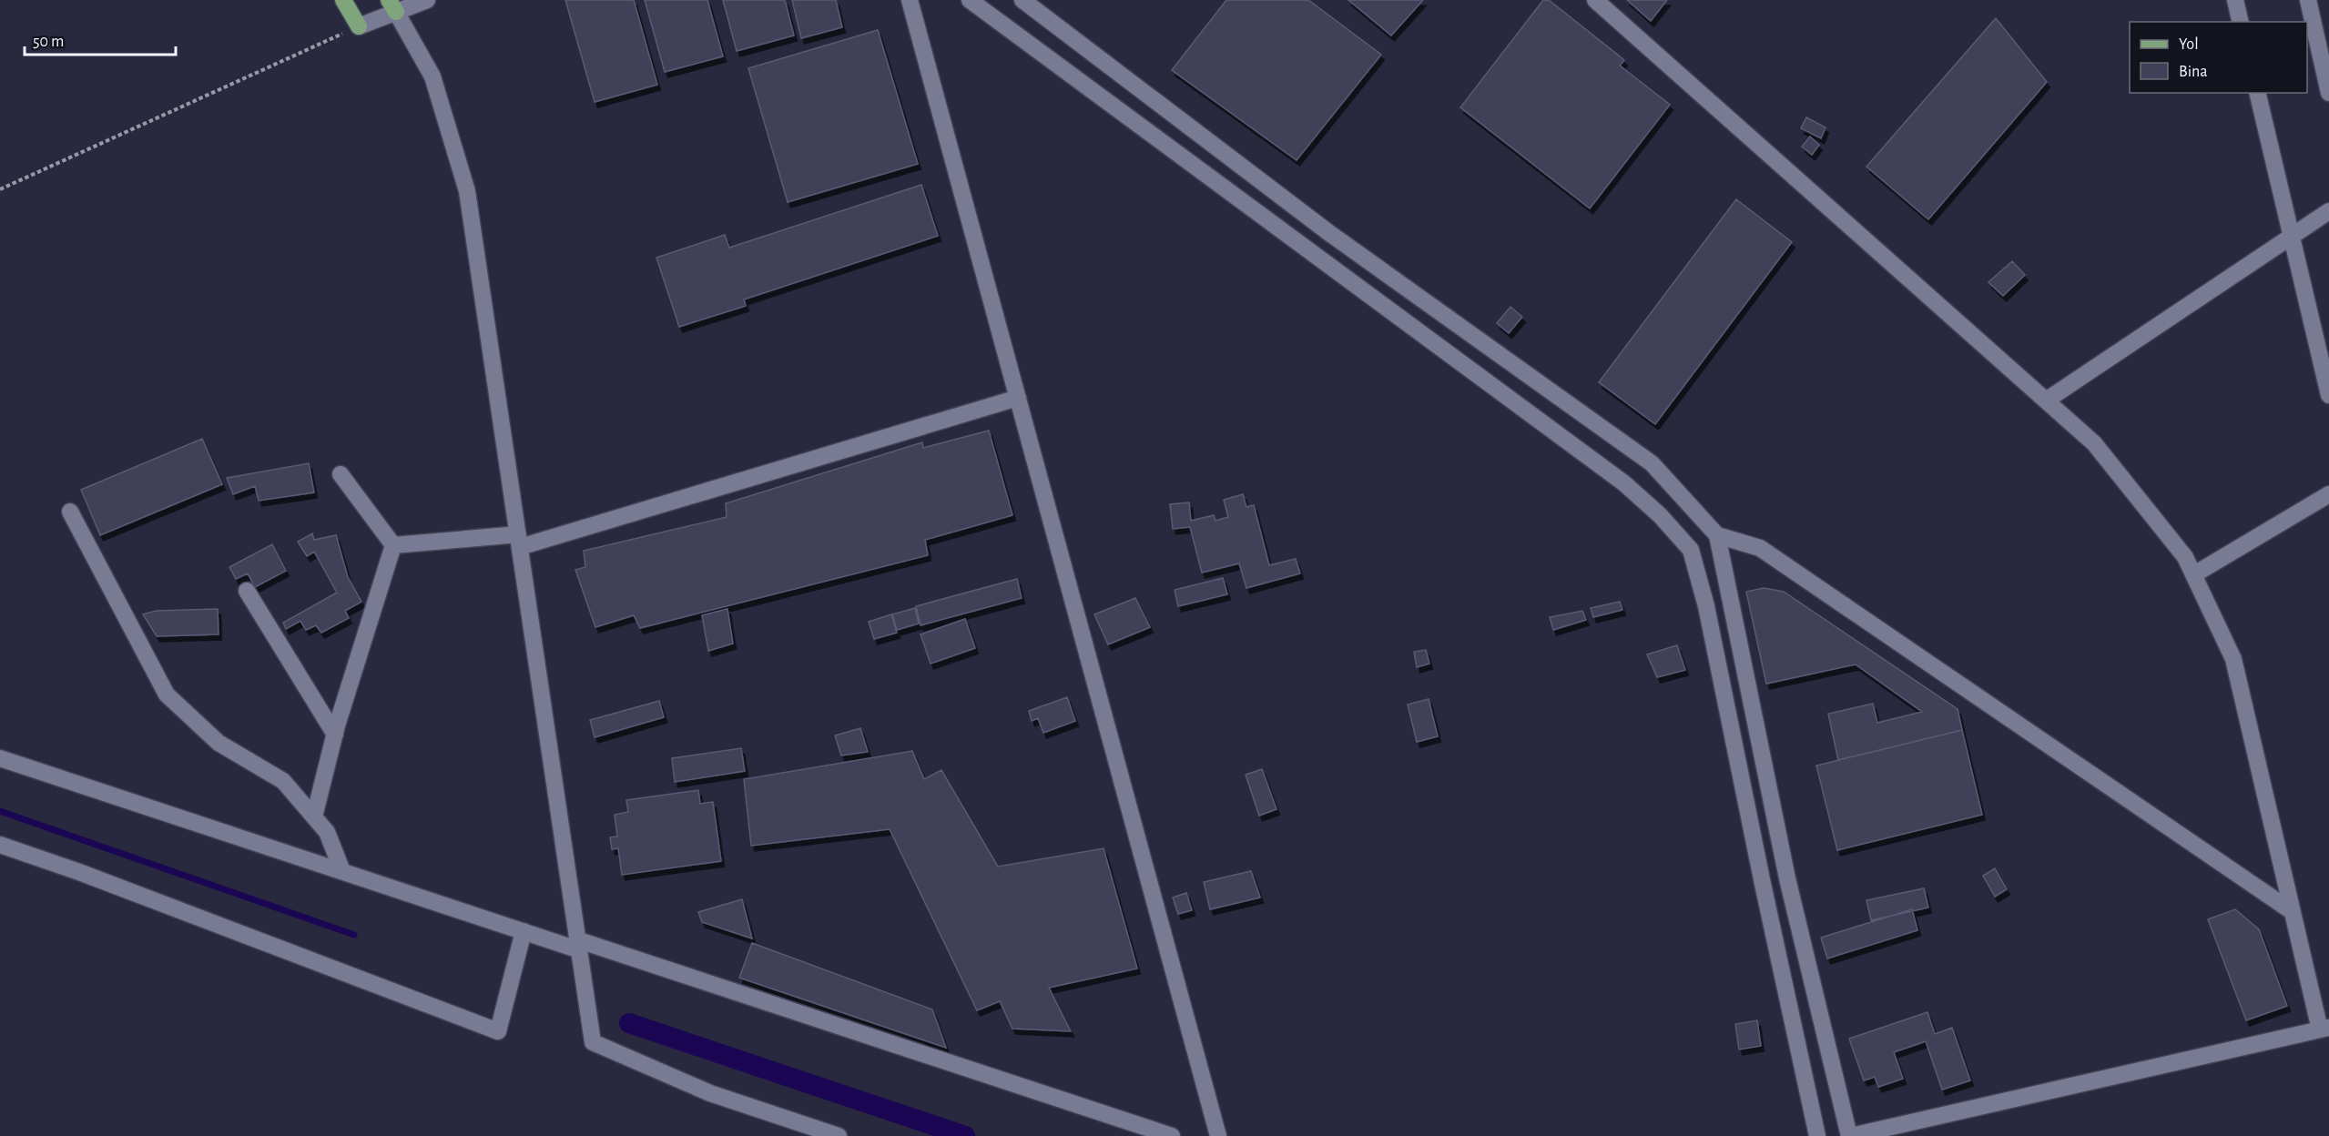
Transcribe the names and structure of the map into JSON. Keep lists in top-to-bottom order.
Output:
{
  "legend": ["Yol", "Bina"],
  "scale_bar": "50 m"
}
